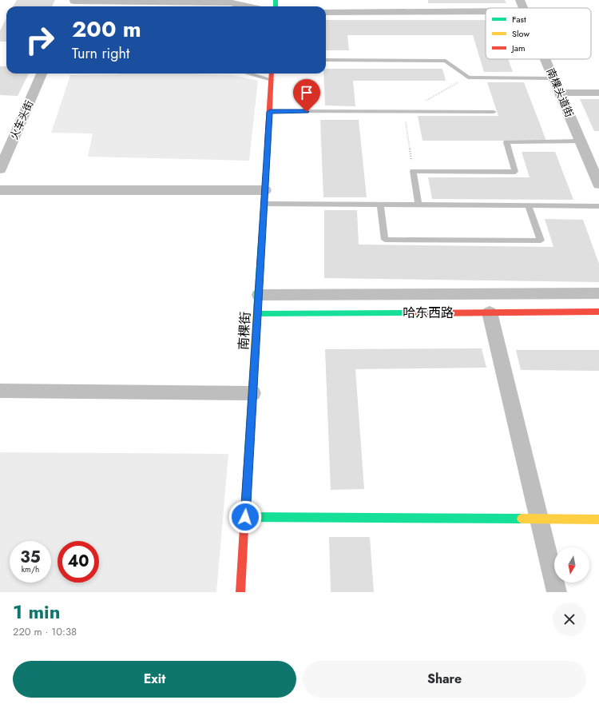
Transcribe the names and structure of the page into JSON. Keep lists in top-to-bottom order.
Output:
{
  "streets": {
    "street": [
      "南棵头道街",
      "火车头街",
      "哈东西路",
      "南棵街"
    ]
  },
  "crossings": [
    ["哈东西路", "南棵街"]
  ],
  "legend": ["Fast", "Slow", "Jam"],
  "north": "bottom",
  "page": {
    "turn": ["200 m", "Turn right"],
    "speed": "35 km/h",
    "limit": "40",
    "heading": ["1 min", "220 m · 10:38"],
    "buttons": ["Exit", "Share"]
  }
}
